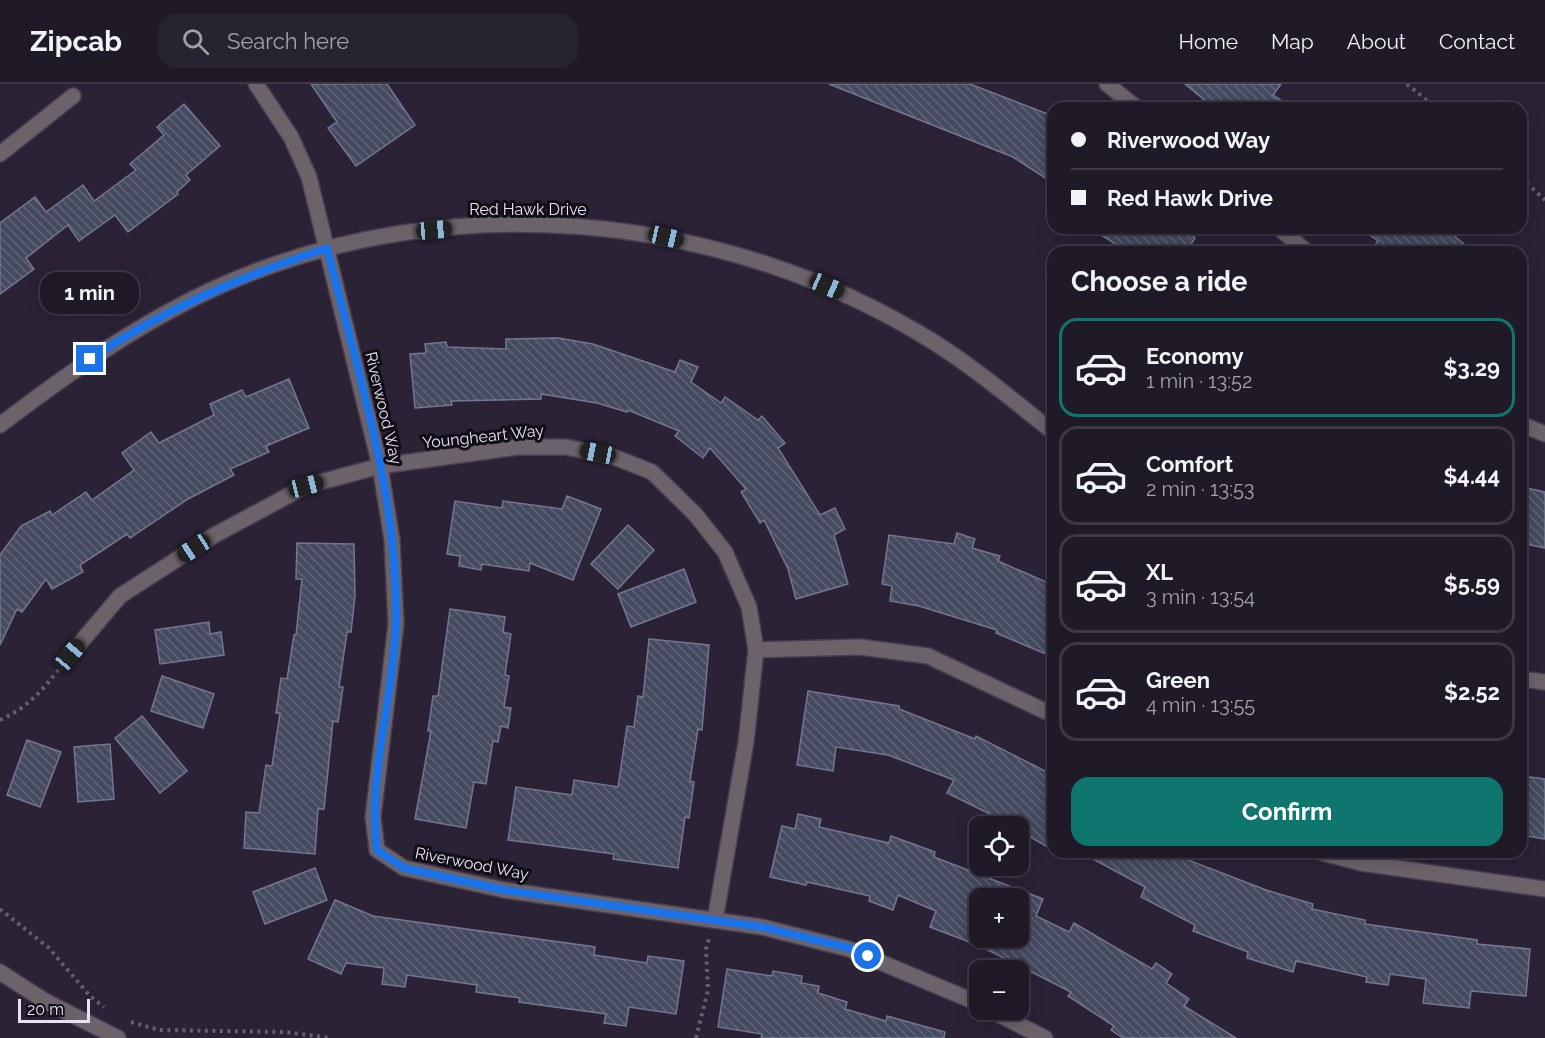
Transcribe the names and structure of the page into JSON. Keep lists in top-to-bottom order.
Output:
{
  "streets": {
    "street": ["Red Hawk Drive", "Riverwood Way", "Youngheart Way"]
  },
  "crossings": [
    ["Red Hawk Drive", "Riverwood Way"],
    ["Riverwood Way", "Youngheart Way"]
  ],
  "scale_bar": "20 m",
  "page": {
    "header": "Zipcab",
    "search": "Search here",
    "nav": [
      "Home",
      "Map",
      "About",
      "Contact"
    ],
    "banner": ["Riverwood Way", "Red Hawk Drive"],
    "heading": "Choose a ride",
    "bubble": "1 min",
    "list": [
      {
        "name": "Economy",
        "note": "1 min · 13:52",
        "value": "$3.29"
      },
      {
        "name": "Comfort",
        "note": "2 min · 13:53",
        "value": "$4.44"
      },
      {
        "name": "XL",
        "note": "3 min · 13:54",
        "value": "$5.59"
      },
      {
        "name": "Green",
        "note": "4 min · 13:55",
        "value": "$2.52"
      }
    ],
    "buttons": "Confirm",
    "map_buttons": ["+", "−"],
    "scale": "20 m"
  }
}
